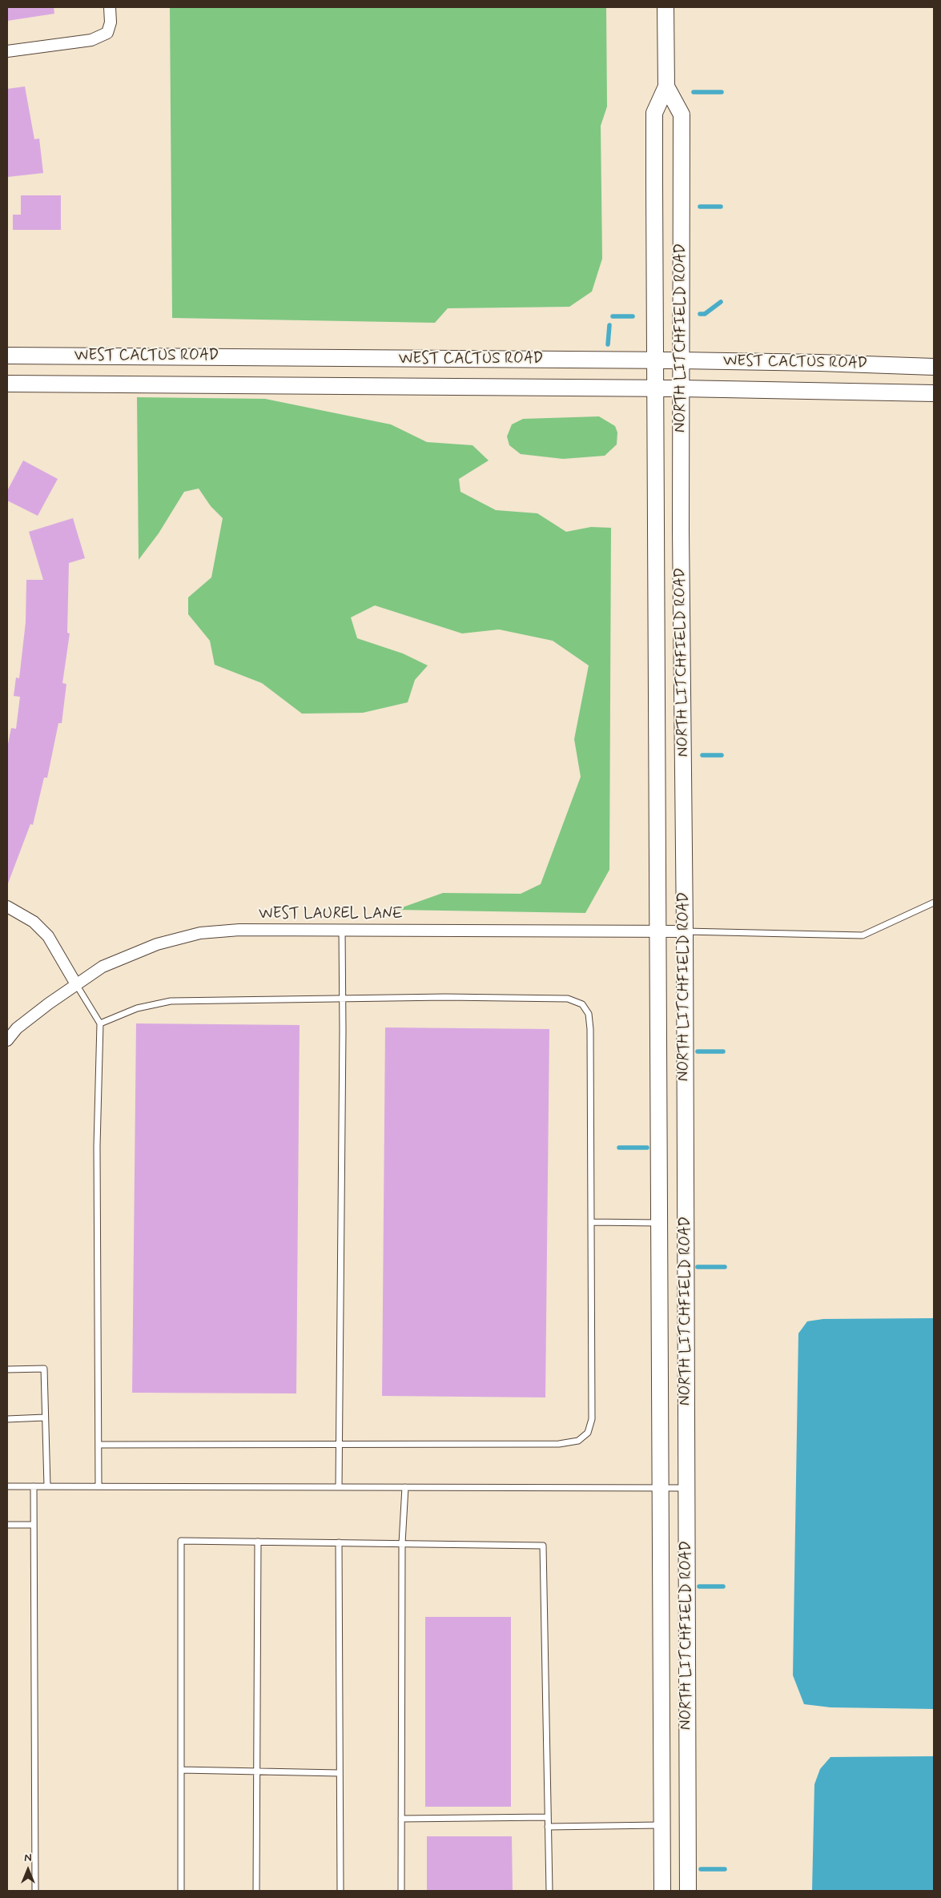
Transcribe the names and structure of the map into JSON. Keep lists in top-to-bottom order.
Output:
{
  "streets": {
    "main road": ["NORTH LITCHFIELD ROAD", "WEST CACTUS ROAD"],
    "street": ["WEST LAUREL LANE"]
  },
  "crossings": [
    ["NORTH LITCHFIELD ROAD", "WEST CACTUS ROAD"],
    ["NORTH LITCHFIELD ROAD", "WEST LAUREL LANE"]
  ],
  "north": "top"
}
